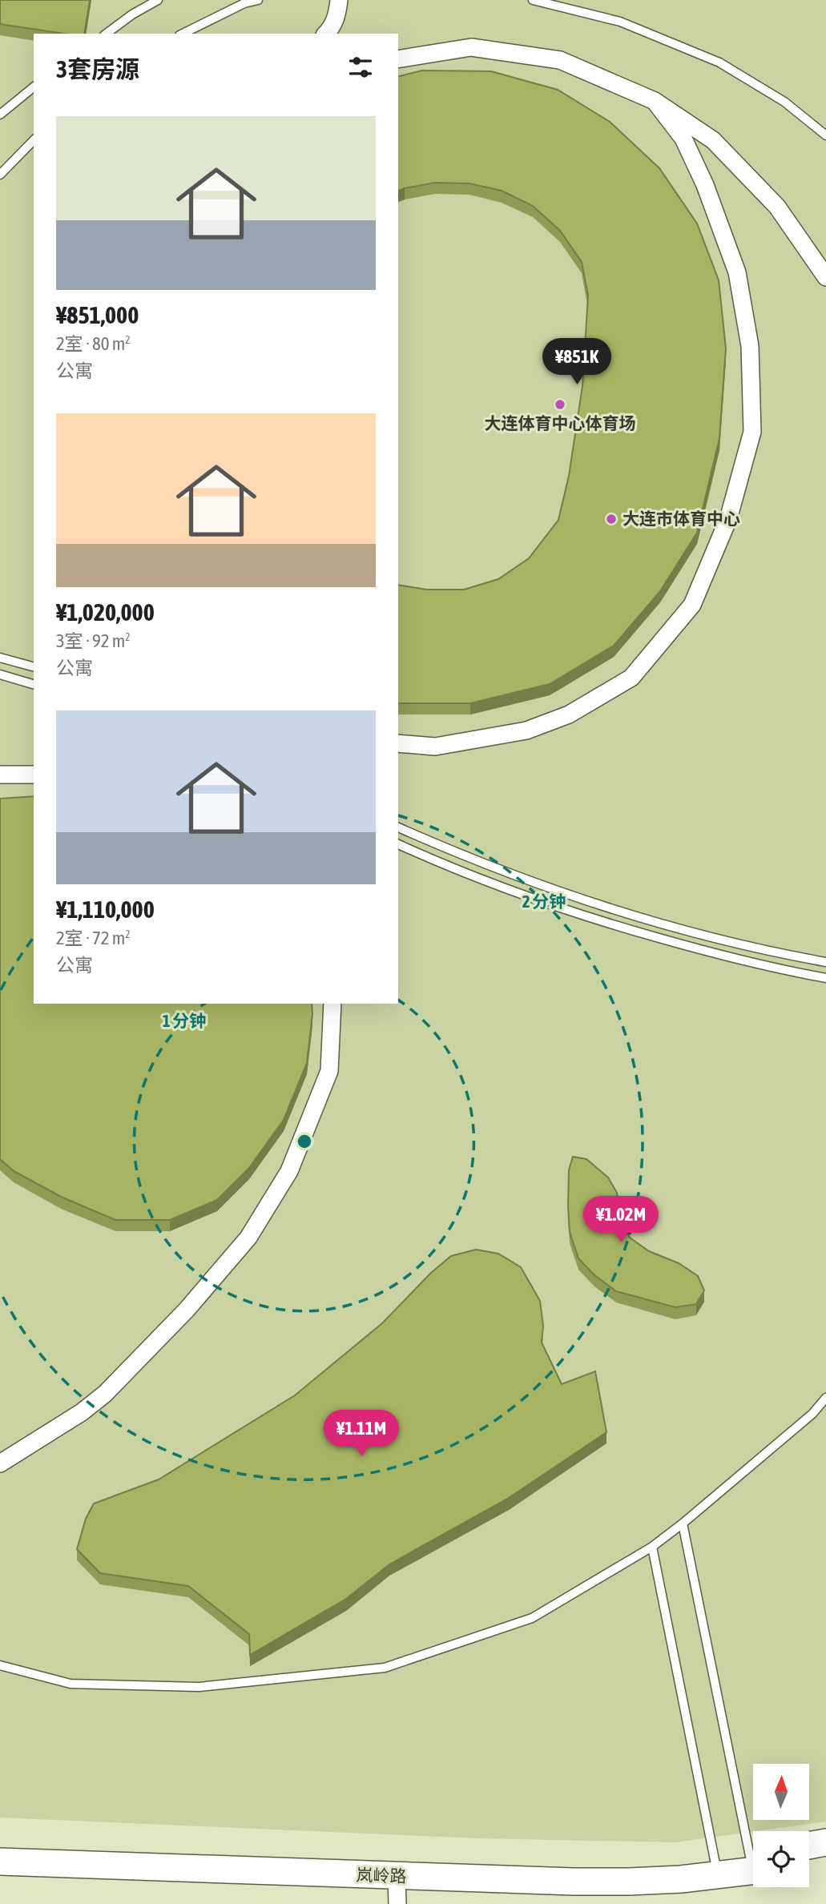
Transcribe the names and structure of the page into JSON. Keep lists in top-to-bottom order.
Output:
{
  "streets": {
    "main road": ["岚岭路"]
  },
  "places": ["大连体育中心体育场", "大连市体育中心"],
  "north": "top",
  "page": {
    "heading": "3套房源",
    "list": [
      {
        "name": "¥851,000",
        "note": "2室 · 80 m² · 公寓"
      },
      {
        "name": "¥1,020,000",
        "note": "3室 · 92 m² · 公寓"
      },
      {
        "name": "¥1,110,000",
        "note": "2室 · 72 m² · 公寓"
      }
    ],
    "price": ["¥851K", "¥1.02M", "¥1.11M"]
  },
  "rings": ["2 分钟", "1 分钟"]
}
